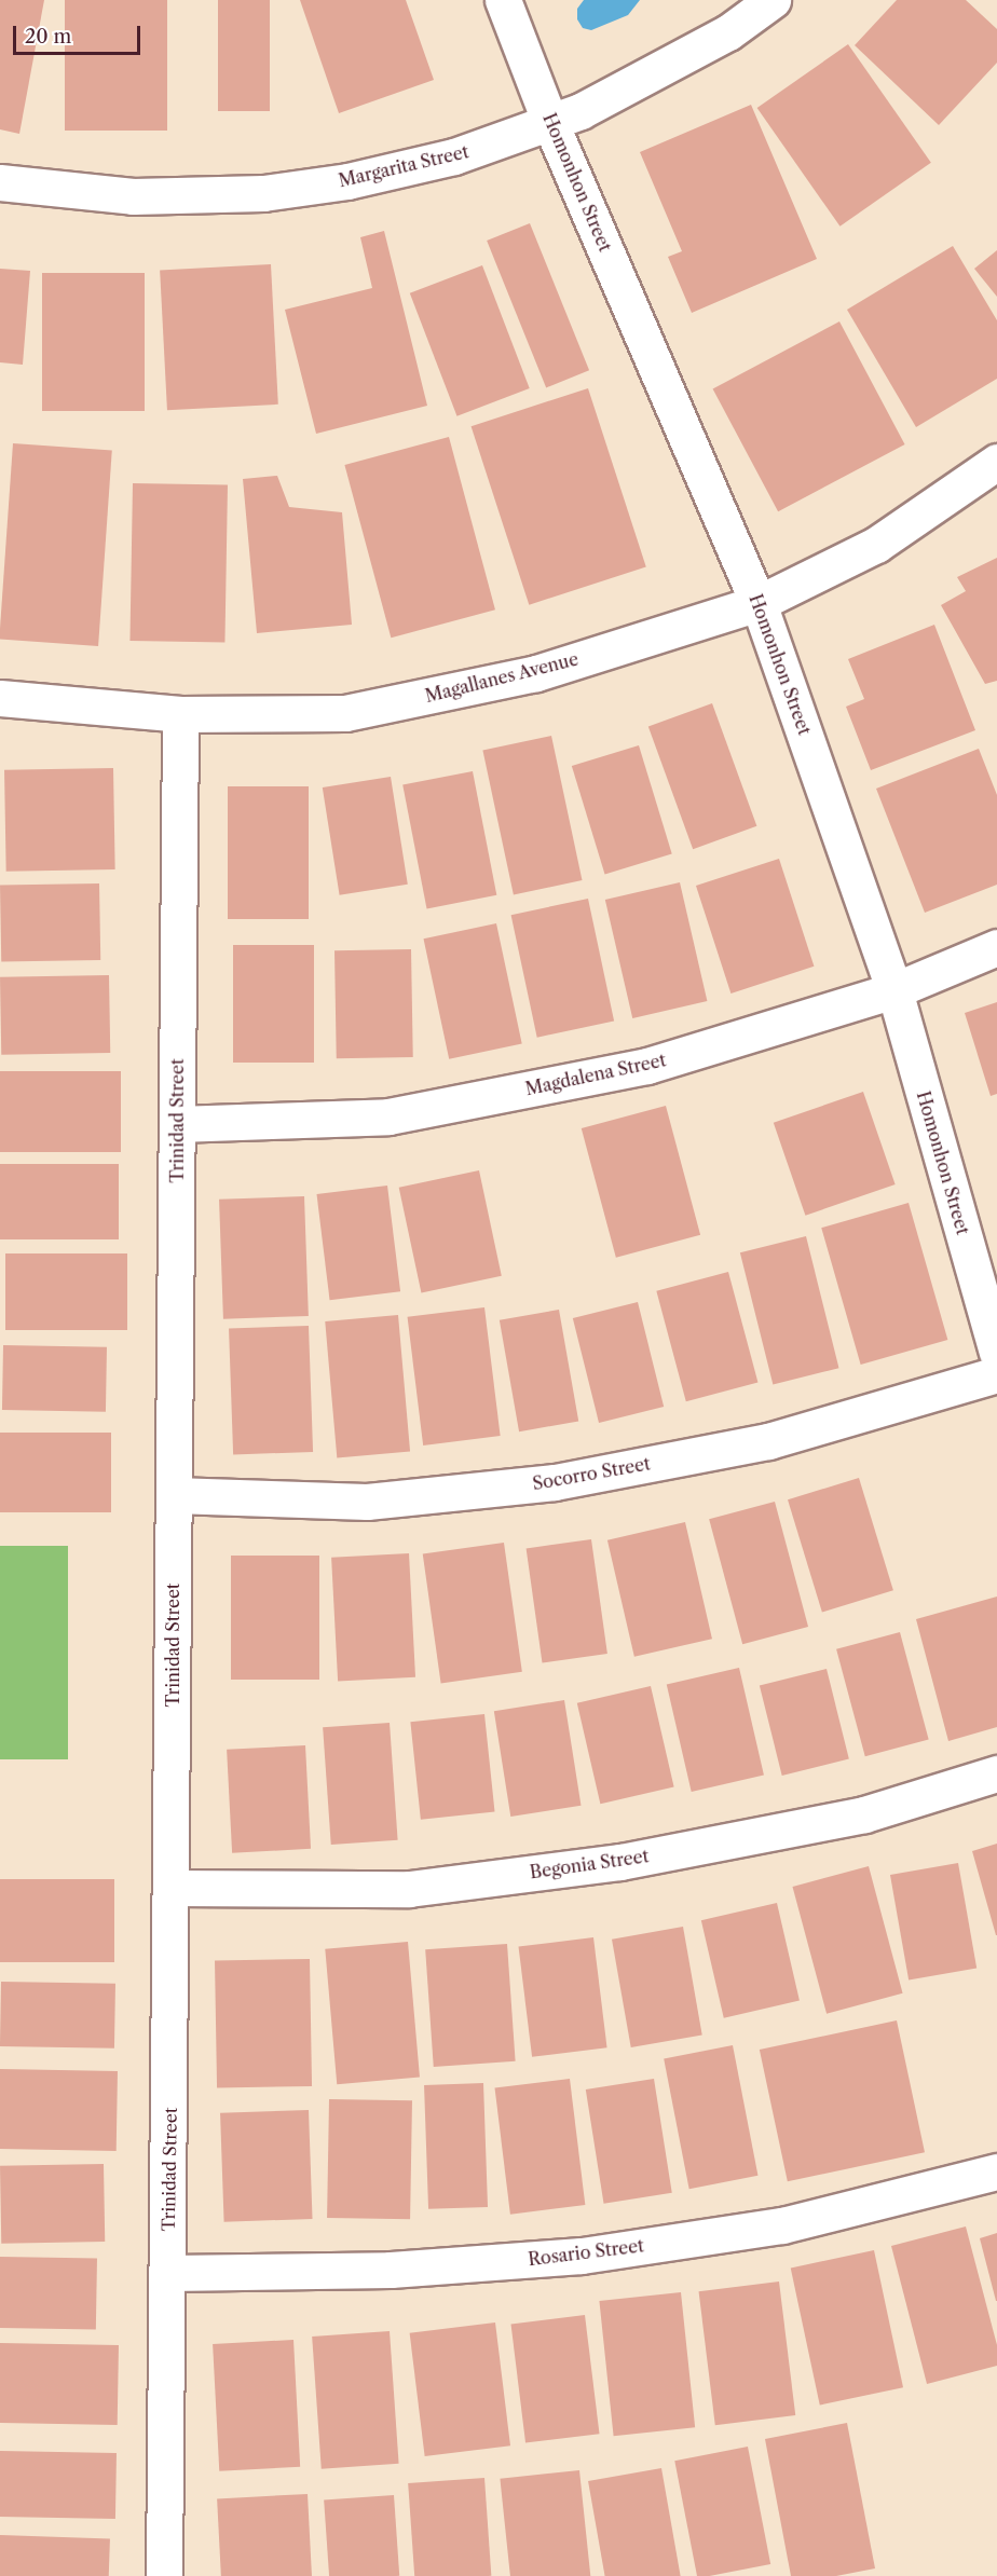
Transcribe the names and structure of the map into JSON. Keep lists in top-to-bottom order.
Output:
{
  "streets": {
    "street": [
      "Margarita Street",
      "Homonhon Street",
      "Magallanes Avenue",
      "Magdalena Street",
      "Trinidad Street",
      "Socorro Street",
      "Begonia Street",
      "Rosario Street"
    ]
  },
  "crossings": [
    ["Margarita Street", "Homonhon Street"],
    ["Homonhon Street", "Magallanes Avenue"],
    ["Homonhon Street", "Magdalena Street"],
    ["Magallanes Avenue", "Trinidad Street"],
    ["Magdalena Street", "Trinidad Street"],
    ["Trinidad Street", "Socorro Street"],
    ["Trinidad Street", "Begonia Street"],
    ["Trinidad Street", "Rosario Street"]
  ],
  "scale_bar": "20 m"
}
